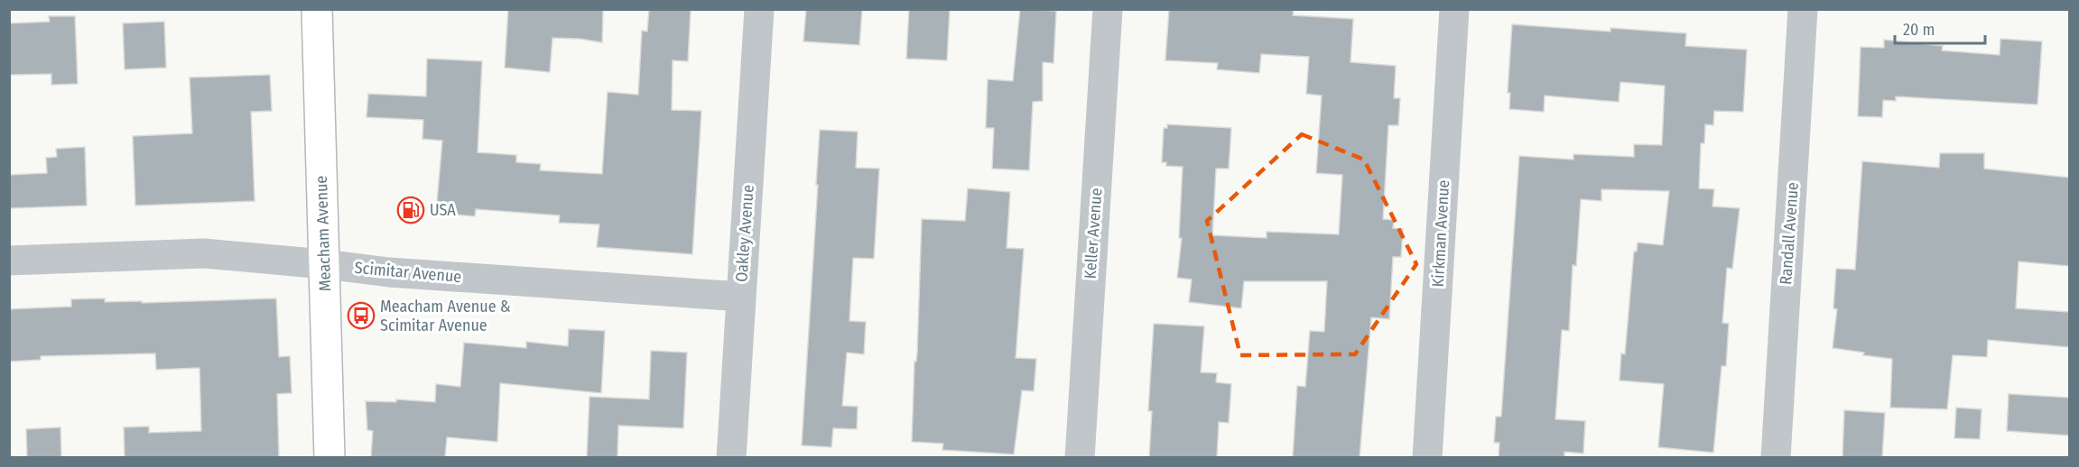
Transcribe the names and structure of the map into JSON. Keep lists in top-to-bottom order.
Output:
{
  "streets": {
    "main road": ["Meacham Avenue"],
    "street": [
      "Oakley Avenue",
      "Keller Avenue",
      "Kirkman Avenue",
      "Randall Avenue",
      "Scimitar Avenue"
    ]
  },
  "crossings": [
    ["Meacham Avenue", "Scimitar Avenue"],
    ["Oakley Avenue", "Scimitar Avenue"]
  ],
  "places": {
    "fuel station": ["USA"],
    "bus stop": ["Meacham Avenue & Scimitar Avenue"]
  },
  "scale_bar": "20 m"
}
